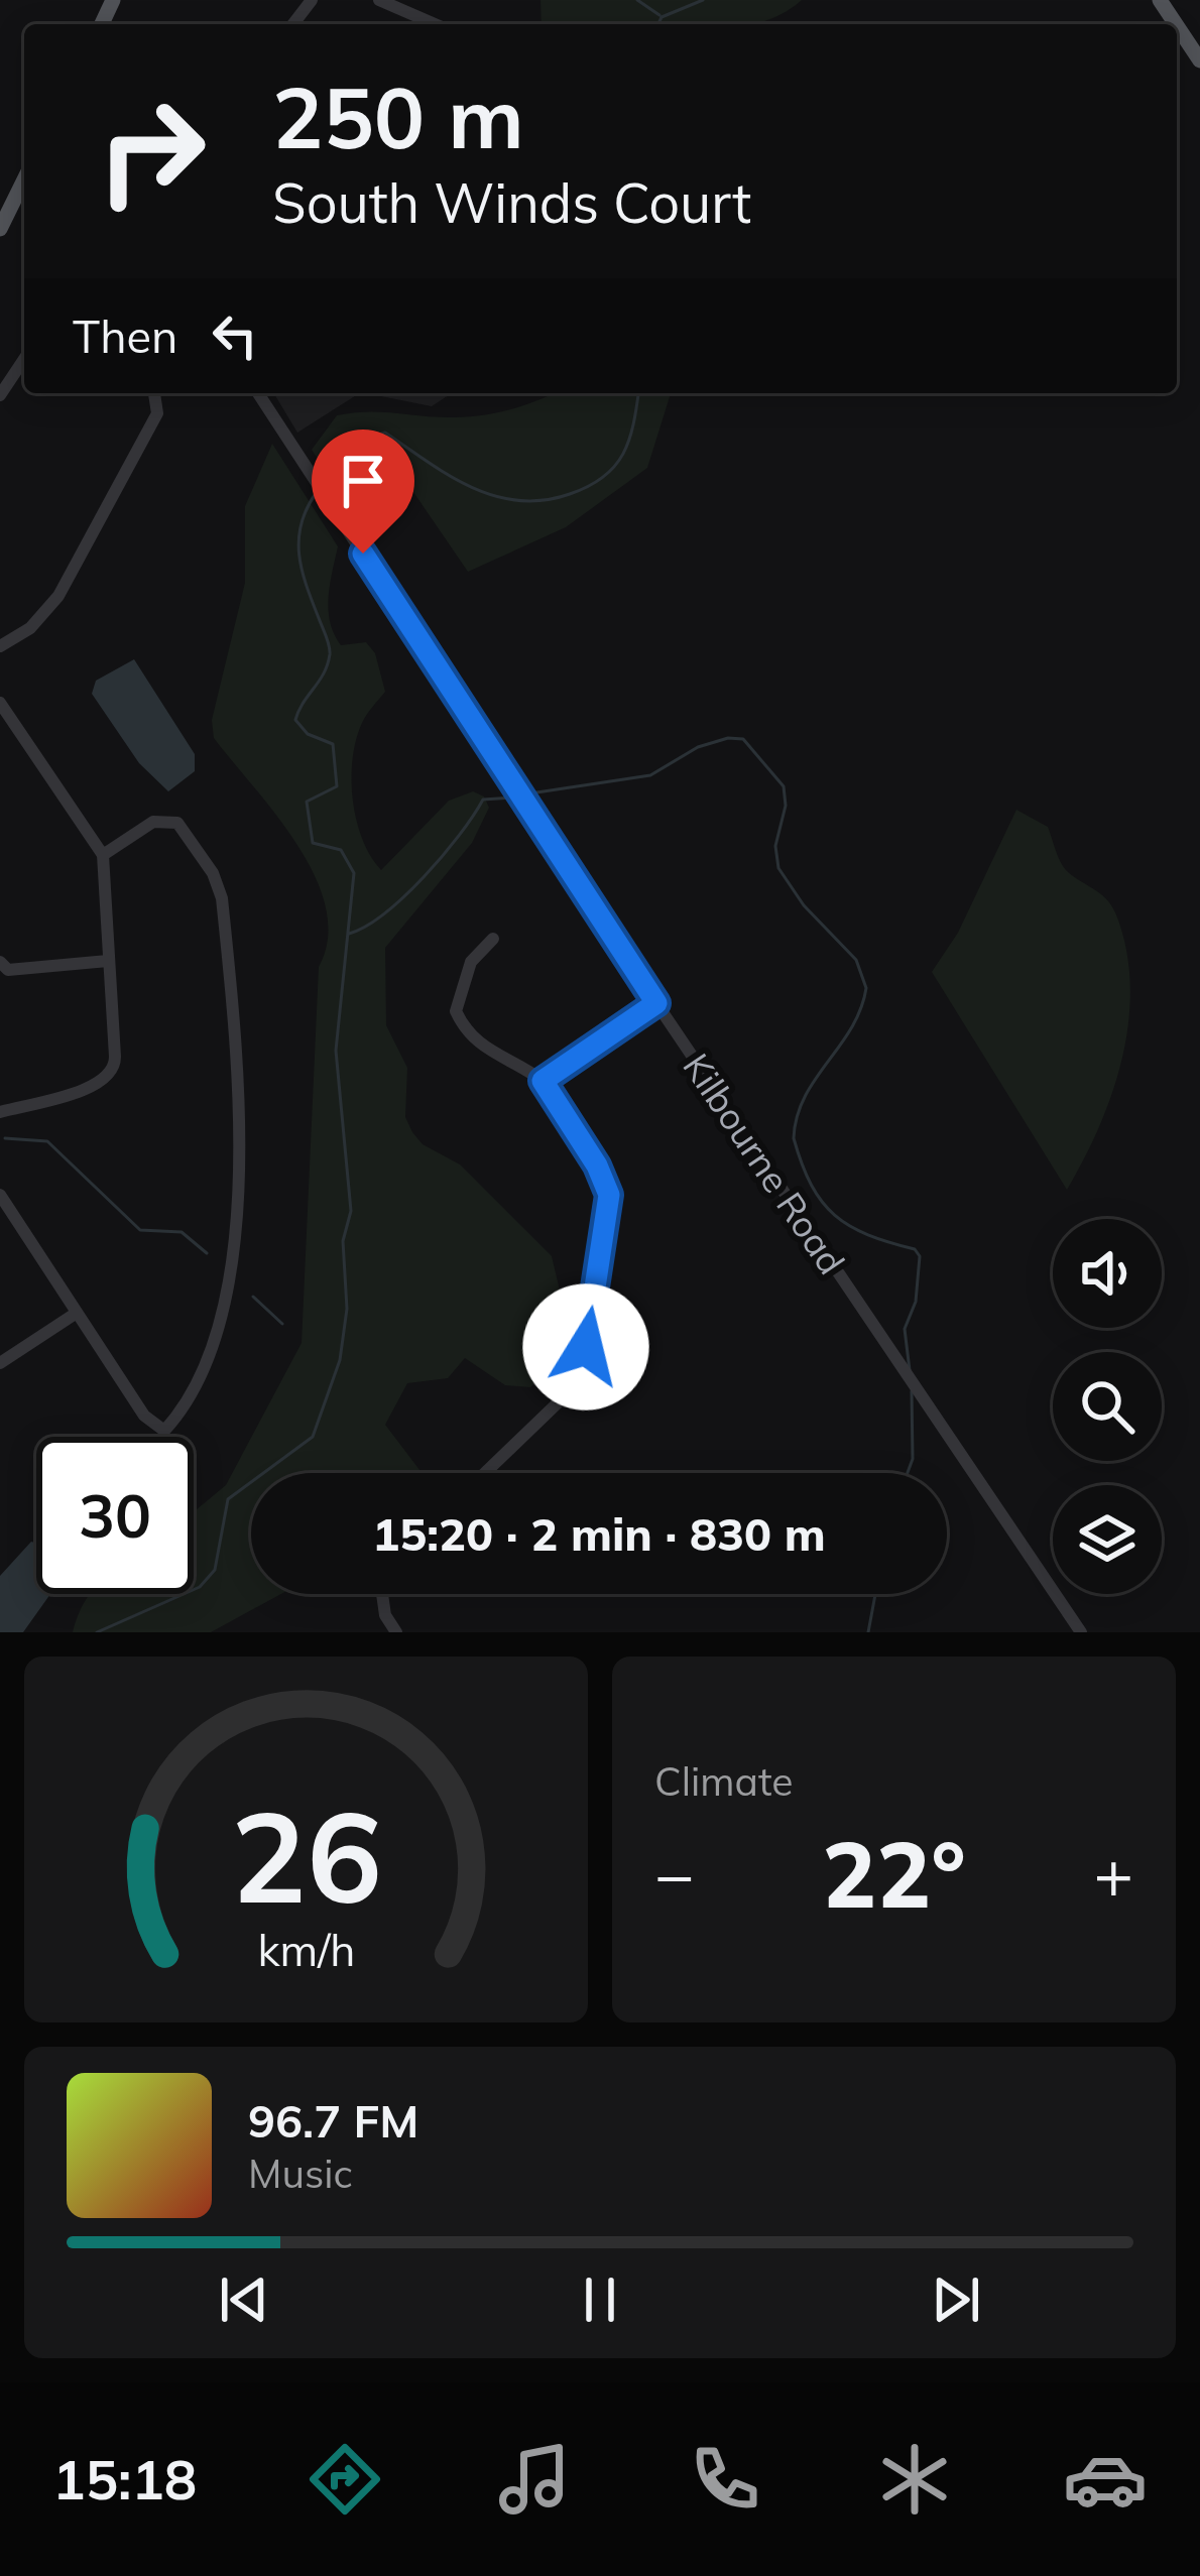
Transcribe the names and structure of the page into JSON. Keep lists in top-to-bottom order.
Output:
{
  "streets": {
    "street": ["Kilbourne Road"]
  },
  "page": {
    "turn": ["250 m", "South Winds Court"],
    "then": "Then",
    "limit": "30",
    "trip": "15:20 · 2 min · 830 m",
    "tile": "Climate",
    "heat": ["−", "22°", "+"],
    "song": ["96.7 FM", "Music"],
    "tabs": "15:18",
    "gauge": ["26", "km/h"]
  }
}
